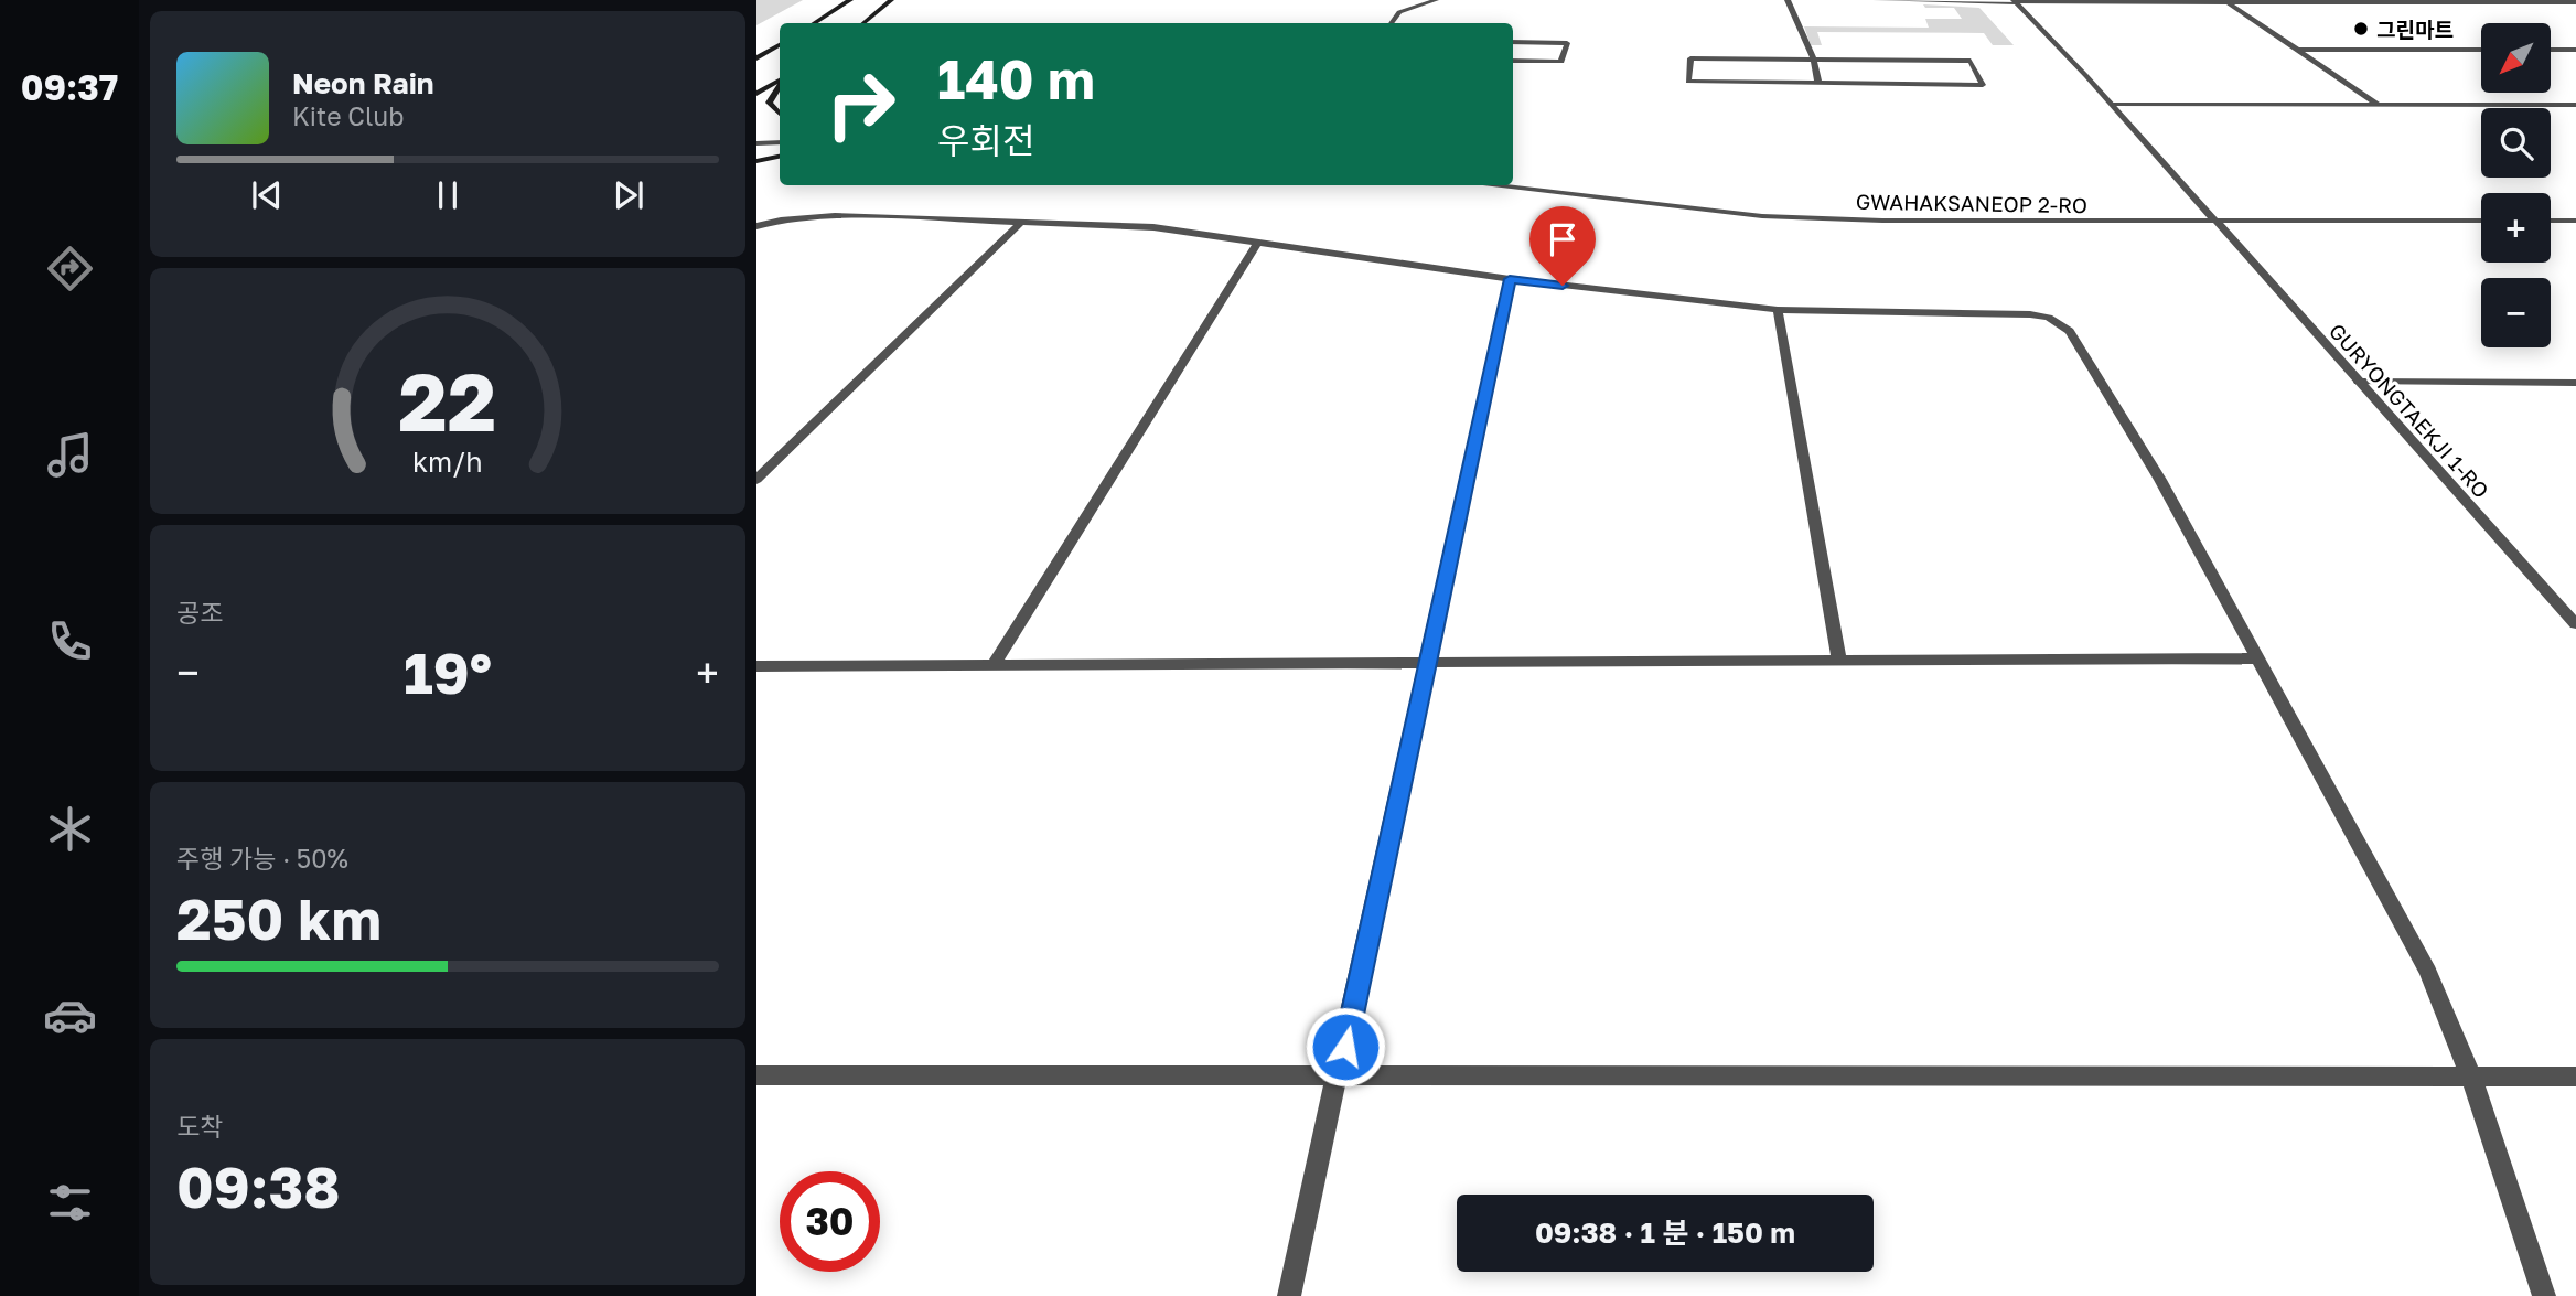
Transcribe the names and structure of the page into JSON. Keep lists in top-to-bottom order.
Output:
{
  "streets": {
    "street": ["GWAHAKSANEOP 2-RO", "GURYONGTAEKJI 1-RO"]
  },
  "crossings": [
    ["GWAHAKSANEOP 2-RO", "GURYONGTAEKJI 1-RO"]
  ],
  "places": ["그린마트"],
  "north": "bottom left",
  "page": {
    "tabs": "09:37",
    "map_buttons": ["+", "−"],
    "turn": ["140 m", "우회전"],
    "song": ["Neon Rain", "Kite Club"],
    "tile": [
      "공조",
      ["주행 가능 · 50%", "250 km"],
      ["도착", "09:38"]
    ],
    "heat": ["−", "19°", "+"],
    "limit": "30",
    "trip": "09:38 · 1 분 · 150 m",
    "gauge": ["22", "km/h"]
  }
}
